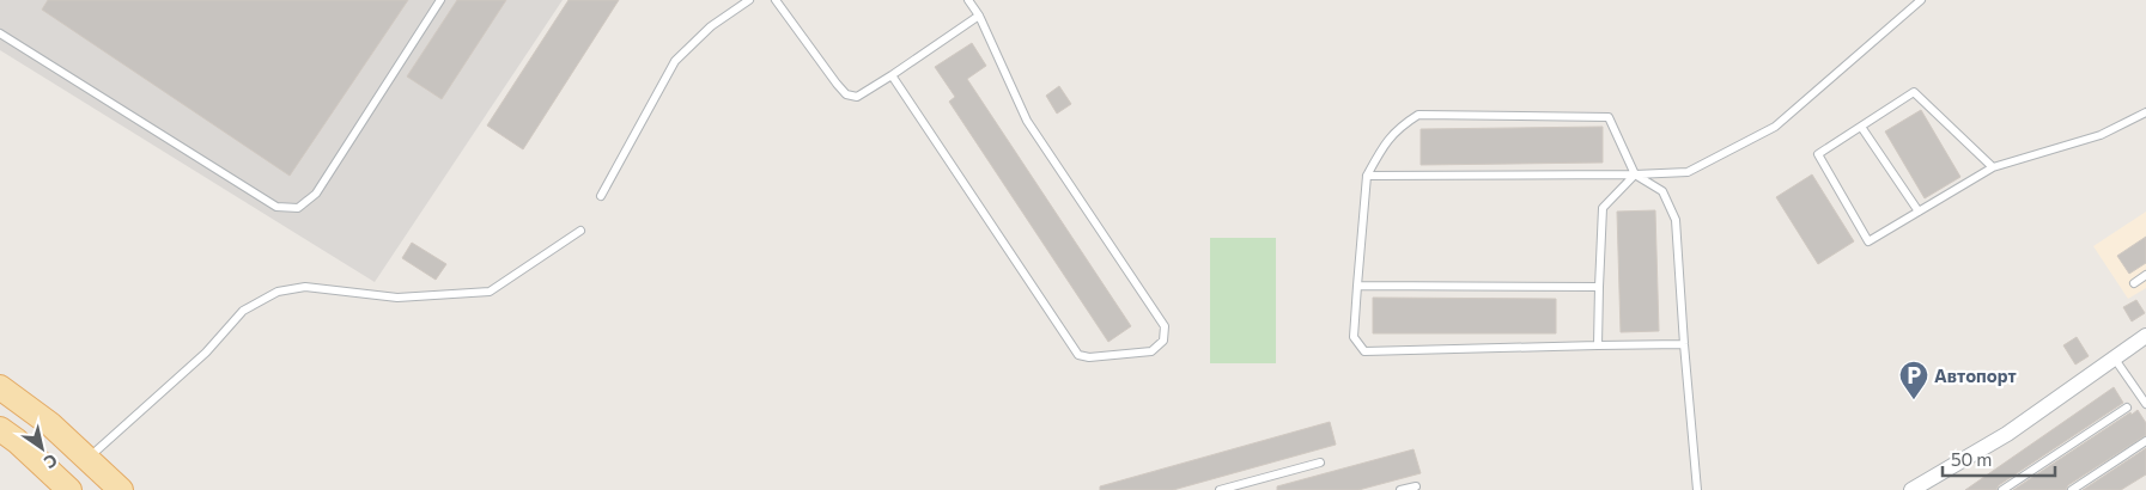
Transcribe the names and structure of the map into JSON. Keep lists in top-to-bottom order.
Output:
{
  "places": {
    "parking": ["Автопорт"]
  },
  "scale_bar": "50 m",
  "north": "bottom right"
}
